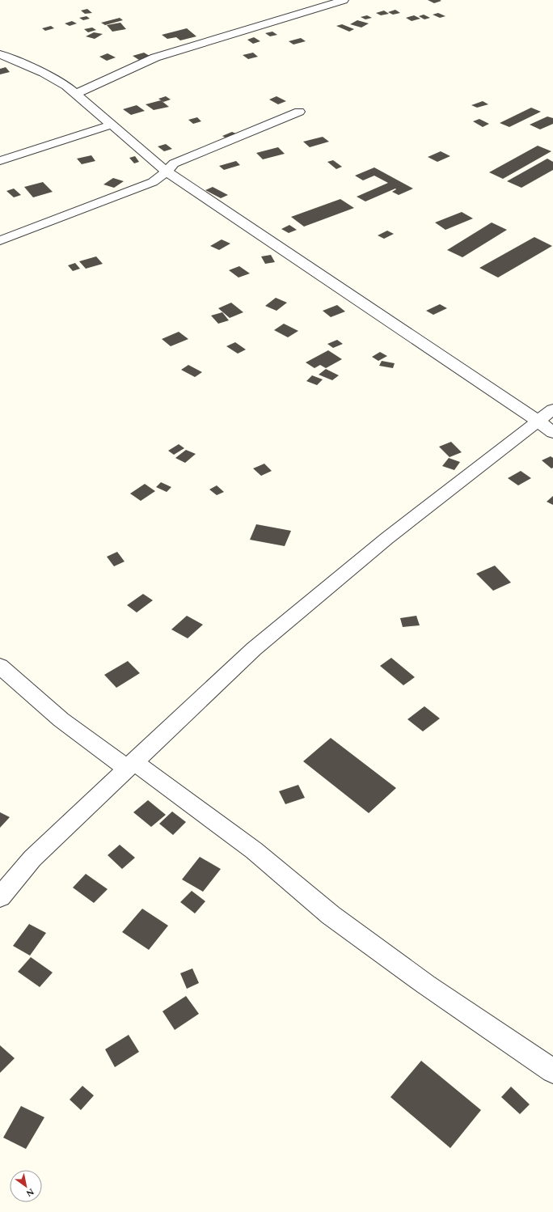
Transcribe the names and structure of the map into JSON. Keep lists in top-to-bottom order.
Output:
{
  "north": "bottom right"
}
